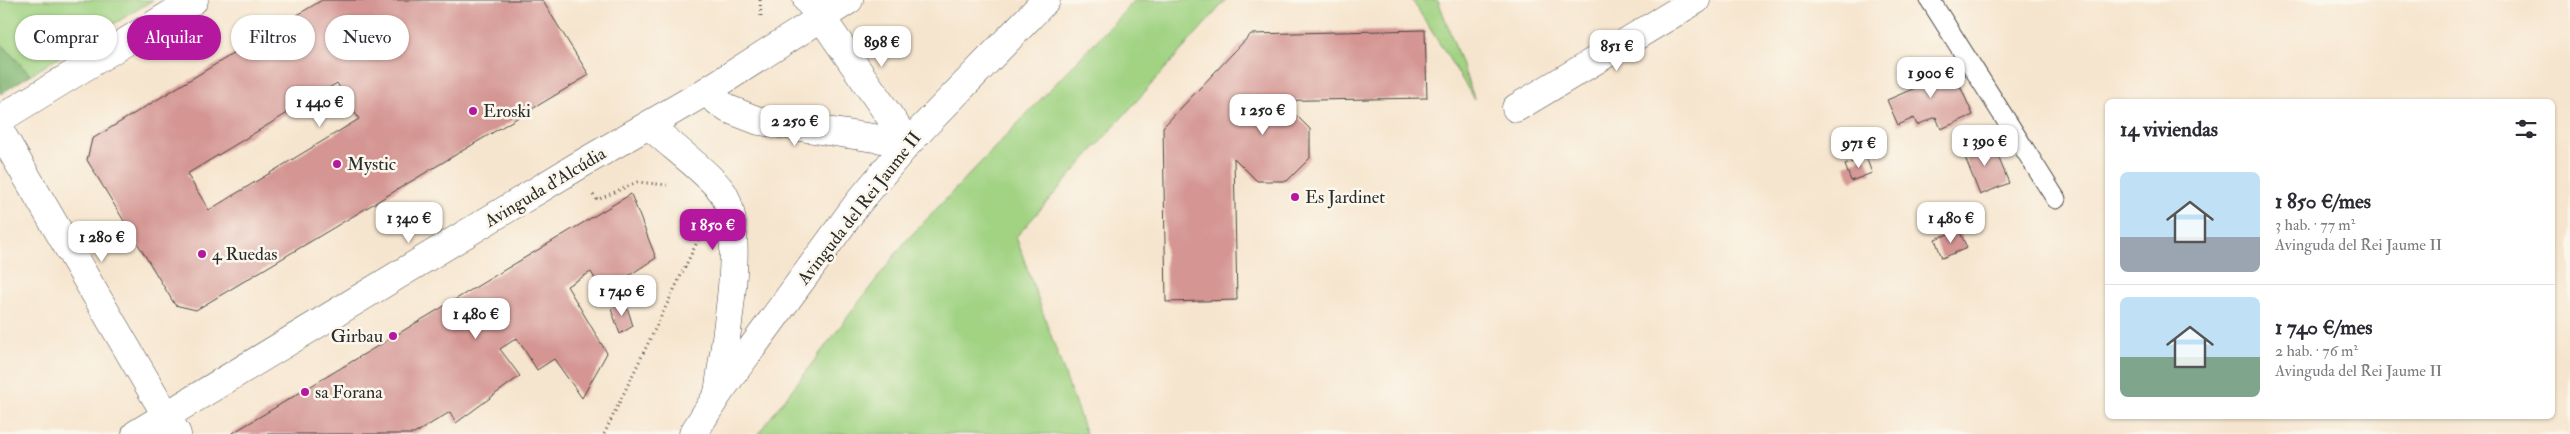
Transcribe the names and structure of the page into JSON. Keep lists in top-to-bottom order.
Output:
{
  "streets": {
    "street": ["Avinguda d'Alcúdia", "Avinguda del Rei Jaume II"]
  },
  "places": [
    "Eroski",
    "Mystic",
    "Es Jardinet",
    "4 Ruedas",
    "Girbau",
    "sa Forana"
  ],
  "page": {
    "chip": [
      "Comprar",
      "Alquilar",
      "Filtros",
      "Nuevo"
    ],
    "price": [
      "898 €",
      "851 €",
      "1 900 €",
      "1 440 €",
      "1 250 €",
      "2 250 €",
      "1 390 €",
      "971 €",
      "1 340 €",
      "1 480 €",
      "1 850 €",
      "1 280 €",
      "1 740 €",
      "1 480 €"
    ],
    "heading": "14 viviendas",
    "list": [
      {
        "name": "1 850 €/mes",
        "note": "3 hab. · 77 m² · Avinguda del Rei Jaume II"
      },
      {
        "name": "1 740 €/mes",
        "note": "2 hab. · 76 m² · Avinguda del Rei Jaume II"
      }
    ]
  }
}
